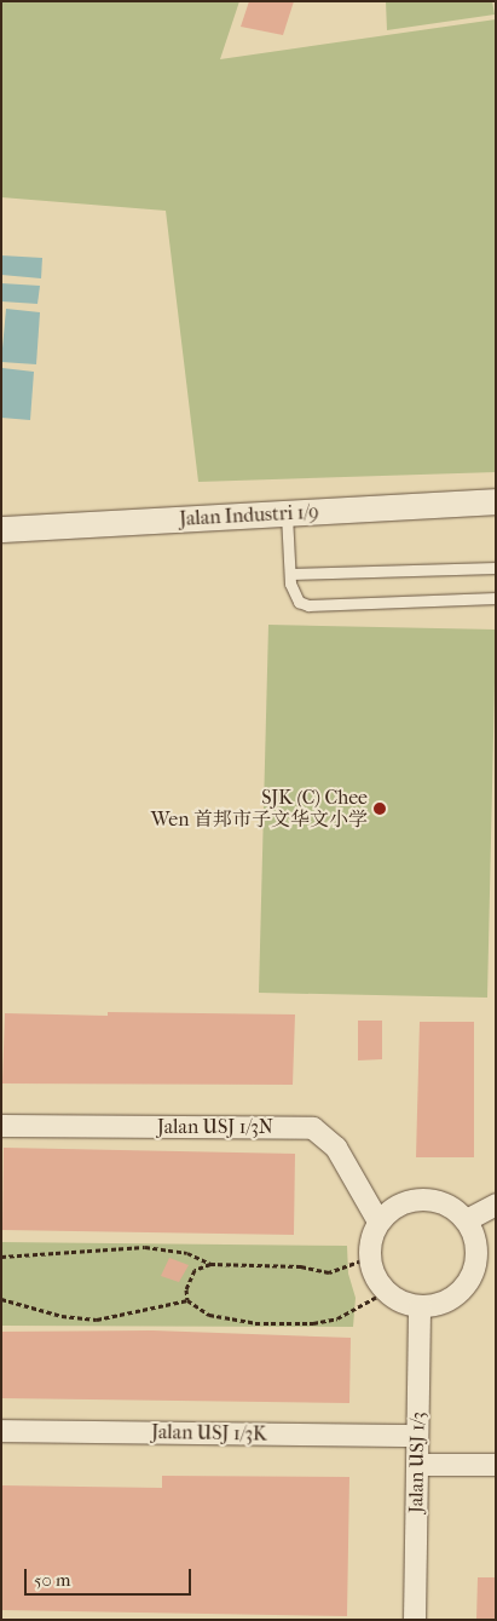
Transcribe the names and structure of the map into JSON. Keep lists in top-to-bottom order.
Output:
{
  "streets": {
    "street": [
      "Jalan Industri 1/9",
      "Jalan USJ 1/3N",
      "Jalan USJ 1/3K",
      "Jalan USJ 1/3"
    ]
  },
  "crossings": [
    ["Jalan USJ 1/3N", "Jalan USJ 1/3"],
    ["Jalan USJ 1/3K", "Jalan USJ 1/3"]
  ],
  "places": ["SJK (C) Chee Wen 首邦市子文华文小学"],
  "scale_bar": "50 m"
}
